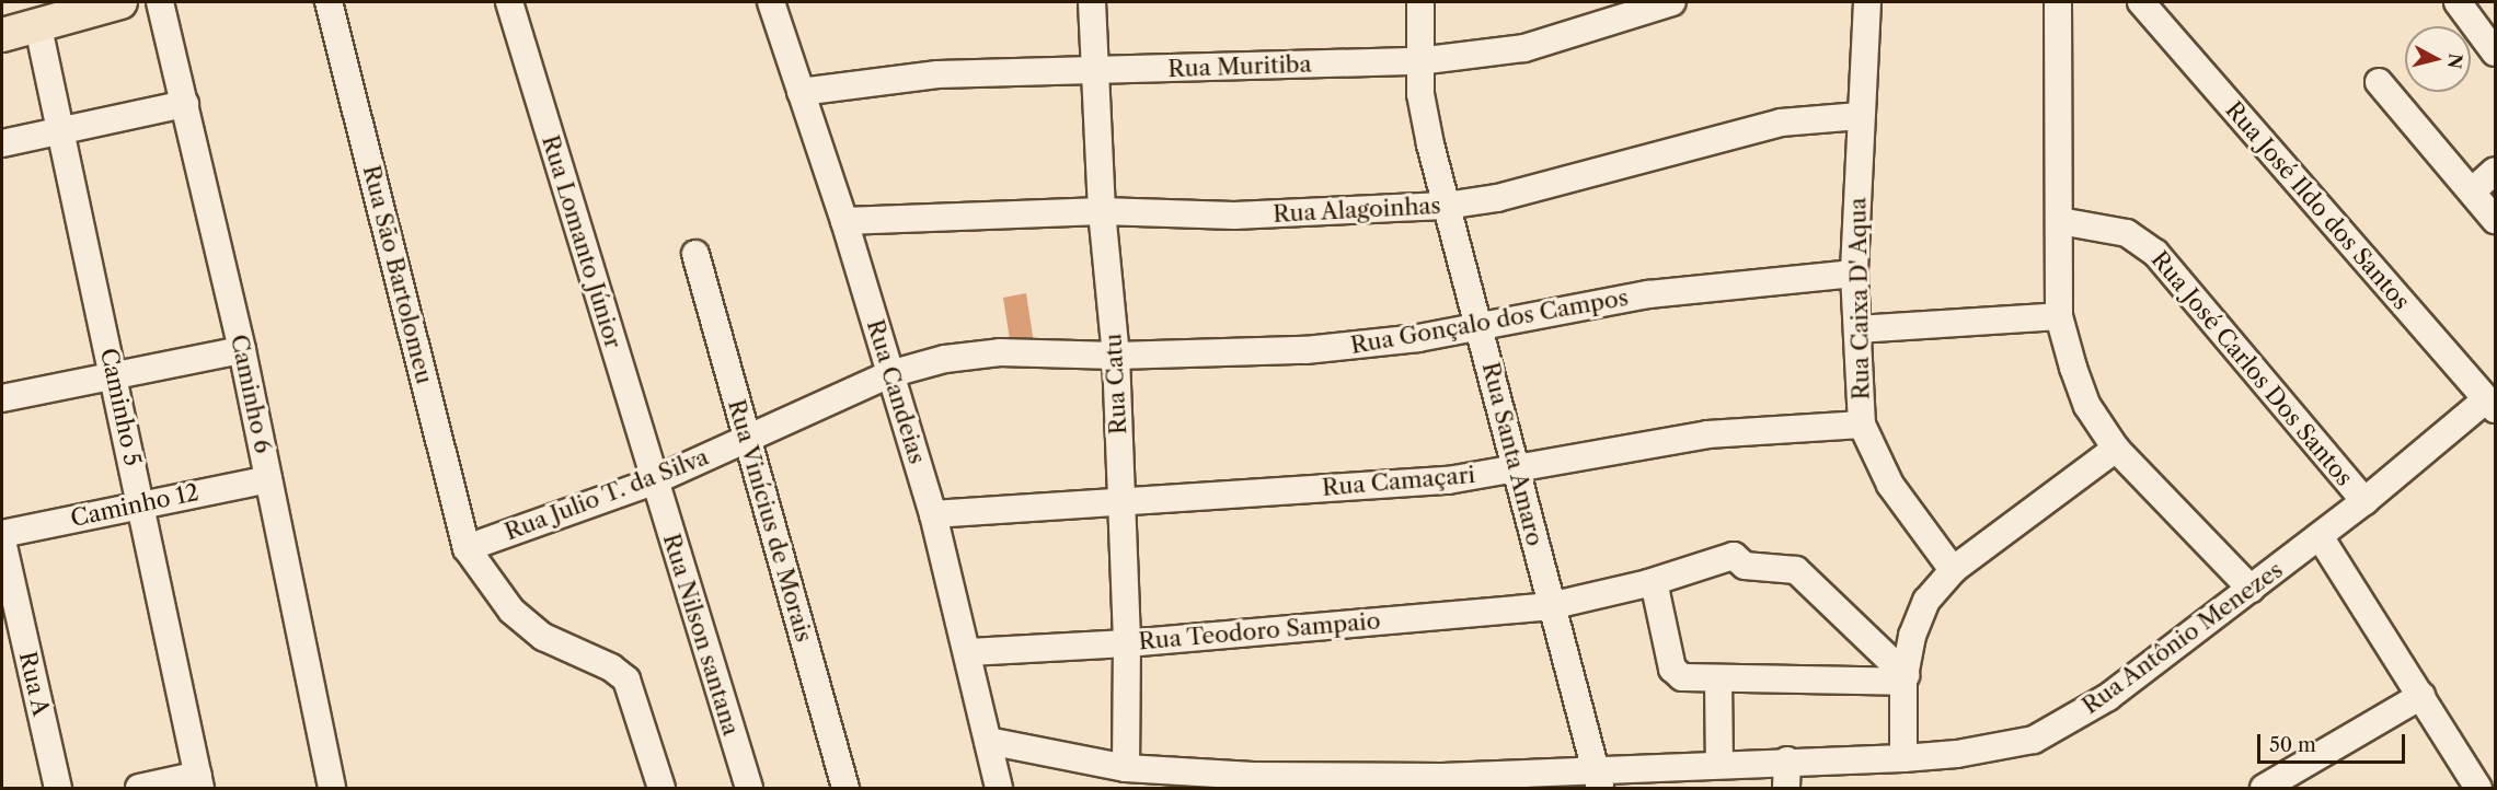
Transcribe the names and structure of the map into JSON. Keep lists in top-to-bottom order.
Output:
{
  "streets": {
    "street": [
      "Rua Muritiba",
      "Rua José Ildo dos Santos",
      "Rua Alagoinhas",
      "Rua Lomanto Júnior",
      "Rua São Bartolomeu",
      "Rua Caixa D' Aqua",
      "Rua Gonçalo dos Campos",
      "Rua José Carlos Dos Santos",
      "Rua Catu",
      "Rua Candeias",
      "Caminho 6",
      "Caminho 5",
      "Rua Santa Amaro",
      "Rua Camaçari",
      "Rua Julio T. da Silva",
      "Caminho 12",
      "Rua Vinícius de Morais",
      "Rua Teodoro Sampaio",
      "Rua Nilson santana",
      "Rua Antônio Menezes",
      "Rua A"
    ]
  },
  "crossings": [
    ["Rua Muritiba", "Rua Catu"],
    ["Rua Muritiba", "Rua Candeias"],
    ["Rua Muritiba", "Rua Santa Amaro"],
    ["Rua José Ildo dos Santos", "Rua Antônio Menezes"],
    ["Rua Alagoinhas", "Rua Caixa D' Aqua"],
    ["Rua Alagoinhas", "Rua Catu"],
    ["Rua Alagoinhas", "Rua Candeias"],
    ["Rua Alagoinhas", "Rua Santa Amaro"],
    ["Rua Lomanto Júnior", "Rua Julio T. da Silva"],
    ["Rua Lomanto Júnior", "Rua Nilson santana"],
    ["Rua São Bartolomeu", "Rua Julio T. da Silva"],
    ["Rua Caixa D' Aqua", "Rua Gonçalo dos Campos"],
    ["Rua Caixa D' Aqua", "Rua Camaçari"],
    ["Rua Gonçalo dos Campos", "Rua Catu"],
    ["Rua Gonçalo dos Campos", "Rua Candeias"],
    ["Rua Gonçalo dos Campos", "Rua Santa Amaro"],
    ["Rua Gonçalo dos Campos", "Rua Julio T. da Silva"],
    ["Rua José Carlos Dos Santos", "Rua Antônio Menezes"],
    ["Rua Catu", "Rua Camaçari"],
    ["Rua Catu", "Rua Teodoro Sampaio"],
    ["Rua Catu", "Rua Antônio Menezes"],
    ["Rua Candeias", "Rua Camaçari"],
    ["Rua Candeias", "Rua Julio T. da Silva"],
    ["Rua Candeias", "Rua Teodoro Sampaio"],
    ["Rua Candeias", "Rua Antônio Menezes"],
    ["Caminho 6", "Caminho 12"],
    ["Caminho 5", "Caminho 12"],
    ["Rua Santa Amaro", "Rua Camaçari"],
    ["Rua Santa Amaro", "Rua Teodoro Sampaio"],
    ["Rua Santa Amaro", "Rua Antônio Menezes"],
    ["Rua Julio T. da Silva", "Rua Vinícius de Morais"],
    ["Rua Julio T. da Silva", "Rua Nilson santana"]
  ],
  "scale_bar": "50 m",
  "north": "right"
}
